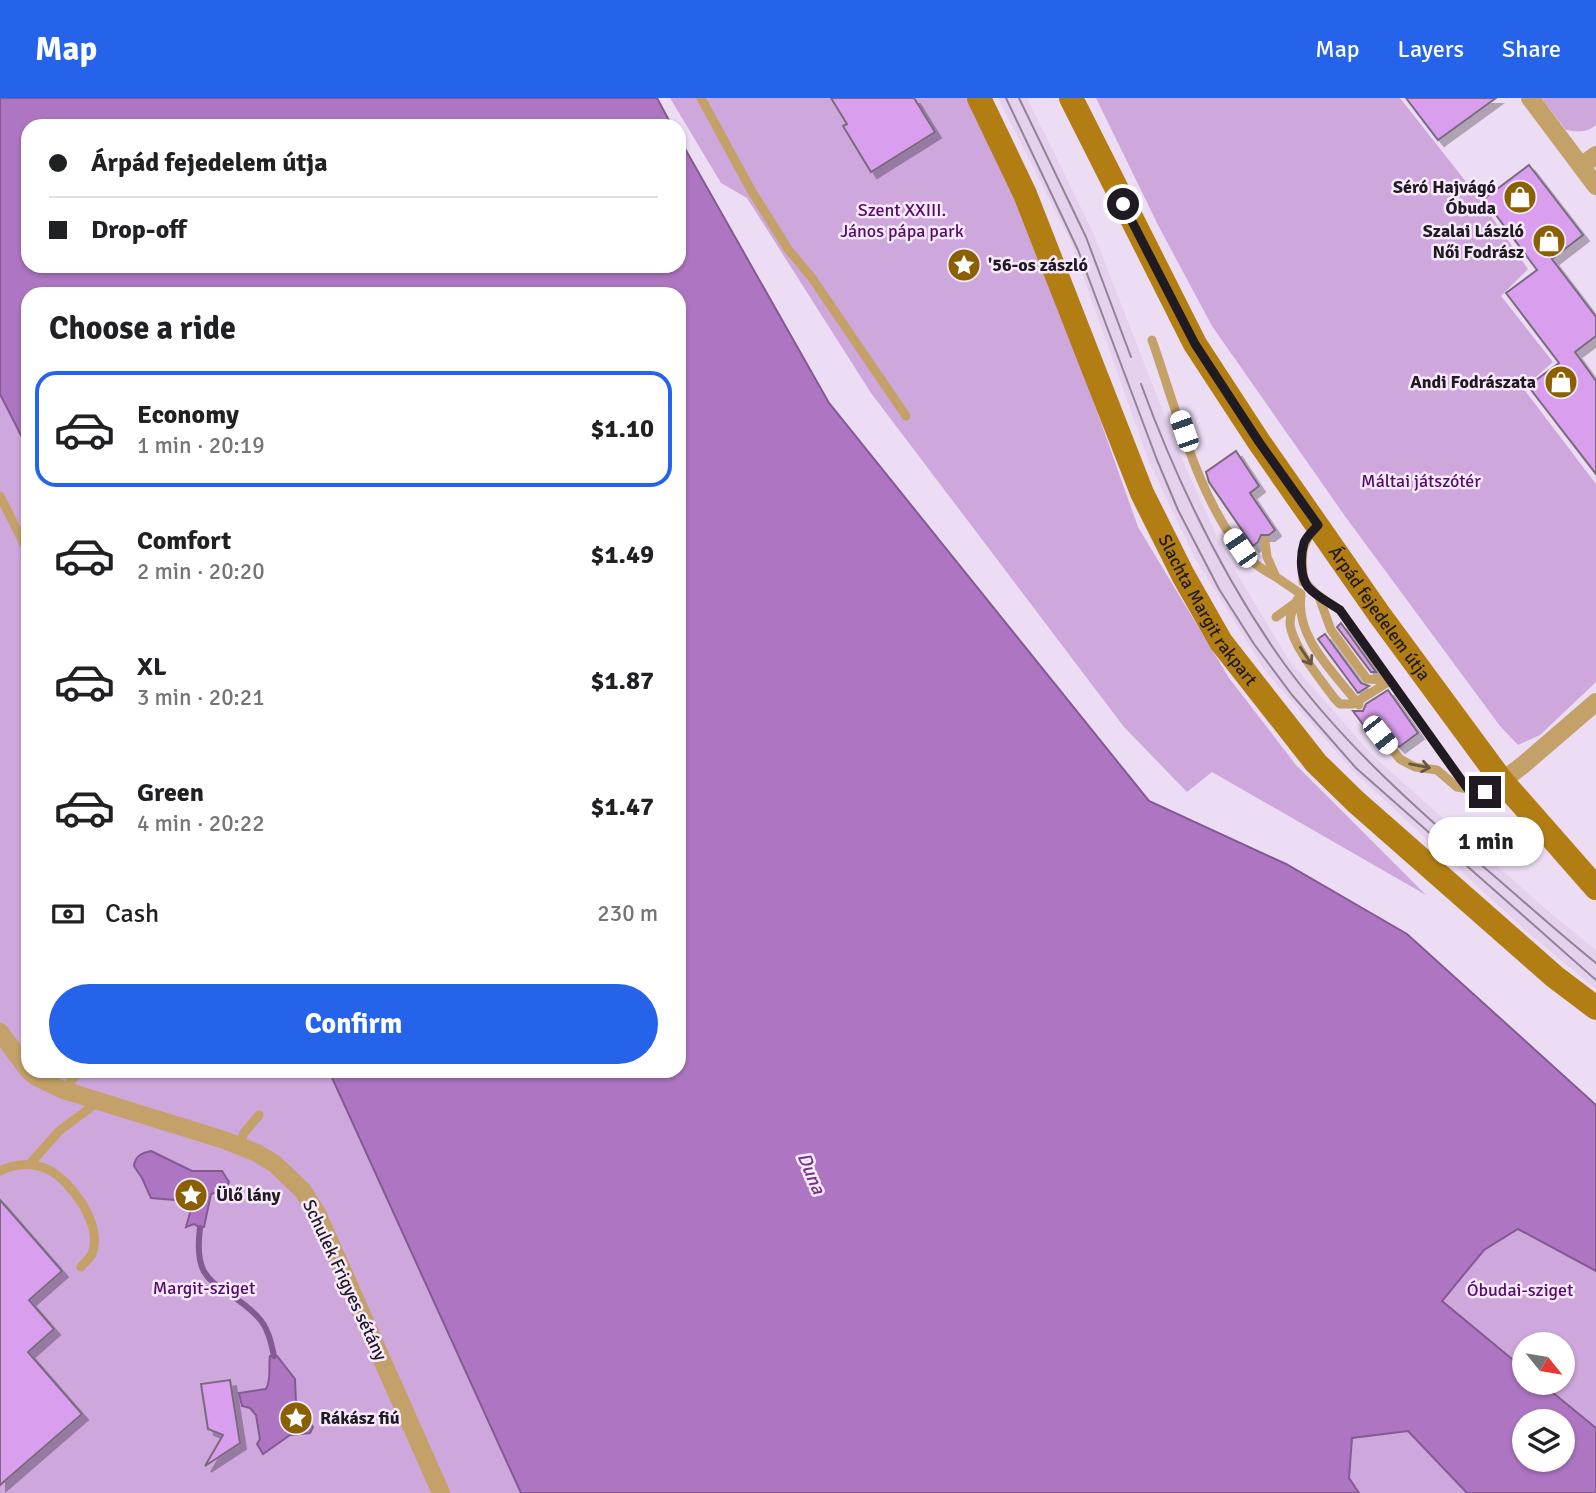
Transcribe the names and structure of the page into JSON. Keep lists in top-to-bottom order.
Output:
{
  "streets": {
    "main road": ["Slachta Margit rakpart", "Árpád fejedelem útja"],
    "street": ["Schulek Frigyes sétány"]
  },
  "water": ["Duna"],
  "parks": [
    "Szent XXIII. János pápa park",
    "Máltai játszótér",
    "Margit-sziget",
    "Óbudai-sziget"
  ],
  "places": {
    "shop": ["Séró Hajvágó Óbuda", "Szalai László Női Fodrász", "Andi Fodrászata"],
    "place": ["'56-os zászló", "Ülő lány", "Rákász fiú"]
  },
  "north": "bottom right",
  "page": {
    "header": "Map",
    "nav": ["Map", "Layers", "Share"],
    "banner": ["Árpád fejedelem útja", "Drop-off"],
    "heading": "Choose a ride",
    "list": [
      {
        "name": "Economy",
        "note": "1 min · 20:19",
        "value": "$1.10"
      },
      {
        "name": "Comfort",
        "note": "2 min · 20:20",
        "value": "$1.49"
      },
      {
        "name": "XL",
        "note": "3 min · 20:21",
        "value": "$1.87"
      },
      {
        "name": "Green",
        "note": "4 min · 20:22",
        "value": "$1.47"
      }
    ],
    "bubble": "1 min",
    "pay": ["Cash", "230 m"],
    "buttons": "Confirm"
  }
}
